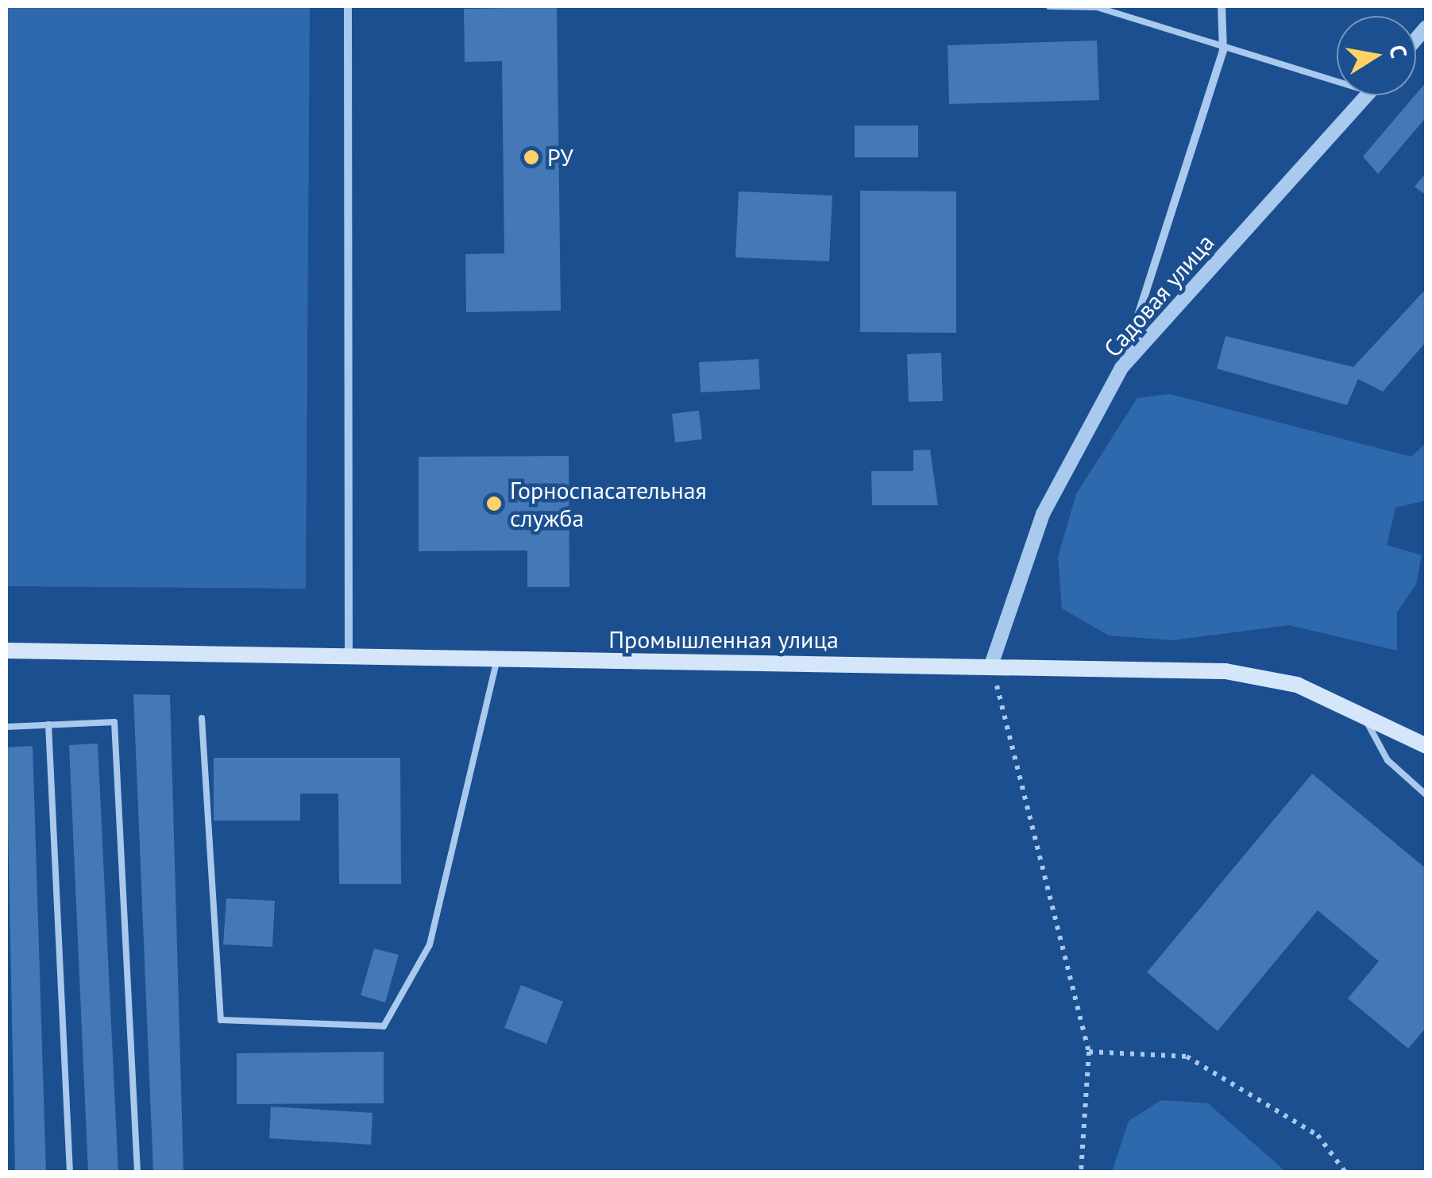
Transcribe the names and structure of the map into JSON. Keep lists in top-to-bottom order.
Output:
{
  "streets": {
    "main road": ["Промышленная улица"],
    "street": ["Садовая улица"]
  },
  "crossings": [
    ["Садовая улица", "Промышленная улица"]
  ],
  "places": ["РУ", "Горноспасательная служба"],
  "north": "right"
}
